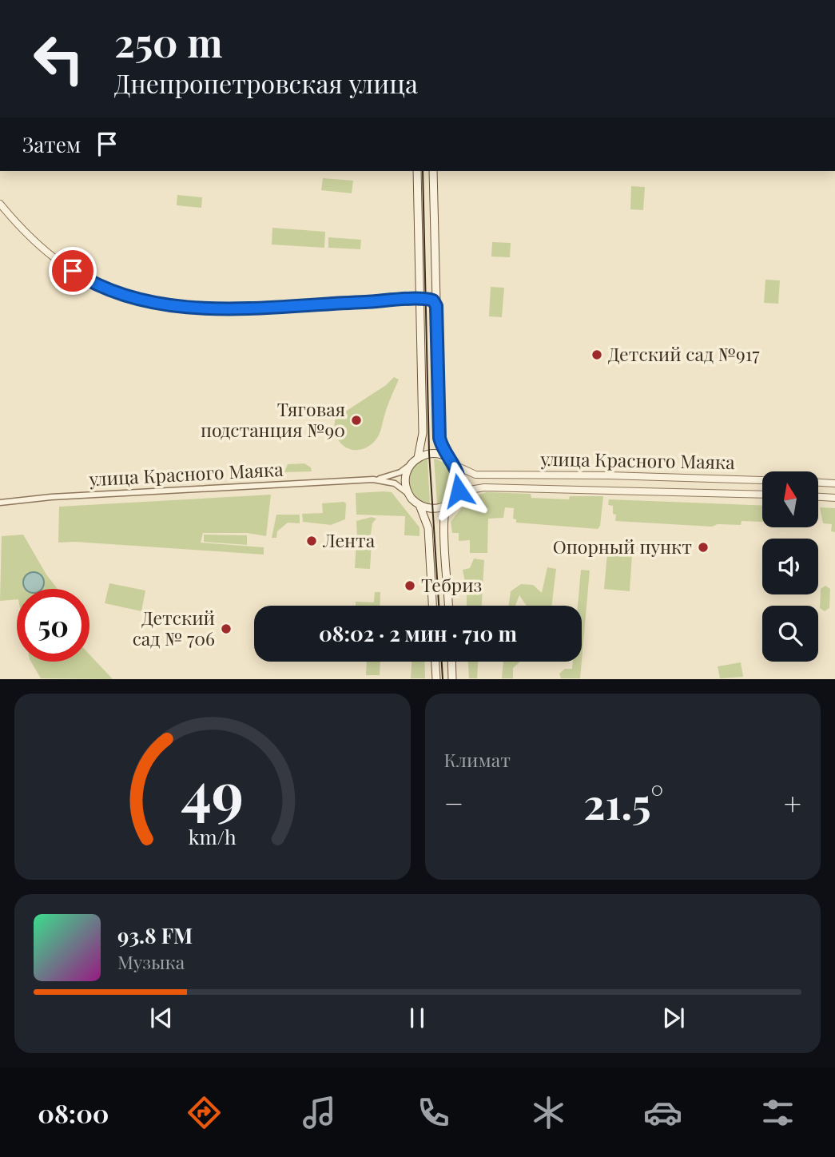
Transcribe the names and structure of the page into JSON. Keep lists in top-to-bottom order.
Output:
{
  "streets": {
    "street": ["улица Красного Маяка"]
  },
  "places": [
    "Детский сад №917",
    "Тяговая подстанция №90",
    "Лента",
    "Опорный пункт",
    "Тебриз",
    "Детский сад № 706"
  ],
  "north": "top",
  "page": {
    "turn": ["250 m", "Днепропетровская улица"],
    "then": "Затем",
    "limit": "50",
    "trip": "08:02 · 2 мин · 710 m",
    "tile": "Климат",
    "heat": ["−", "21.5°", "+"],
    "song": ["93.8 FM", "Музыка"],
    "tabs": "08:00",
    "gauge": ["49", "km/h"]
  }
}
